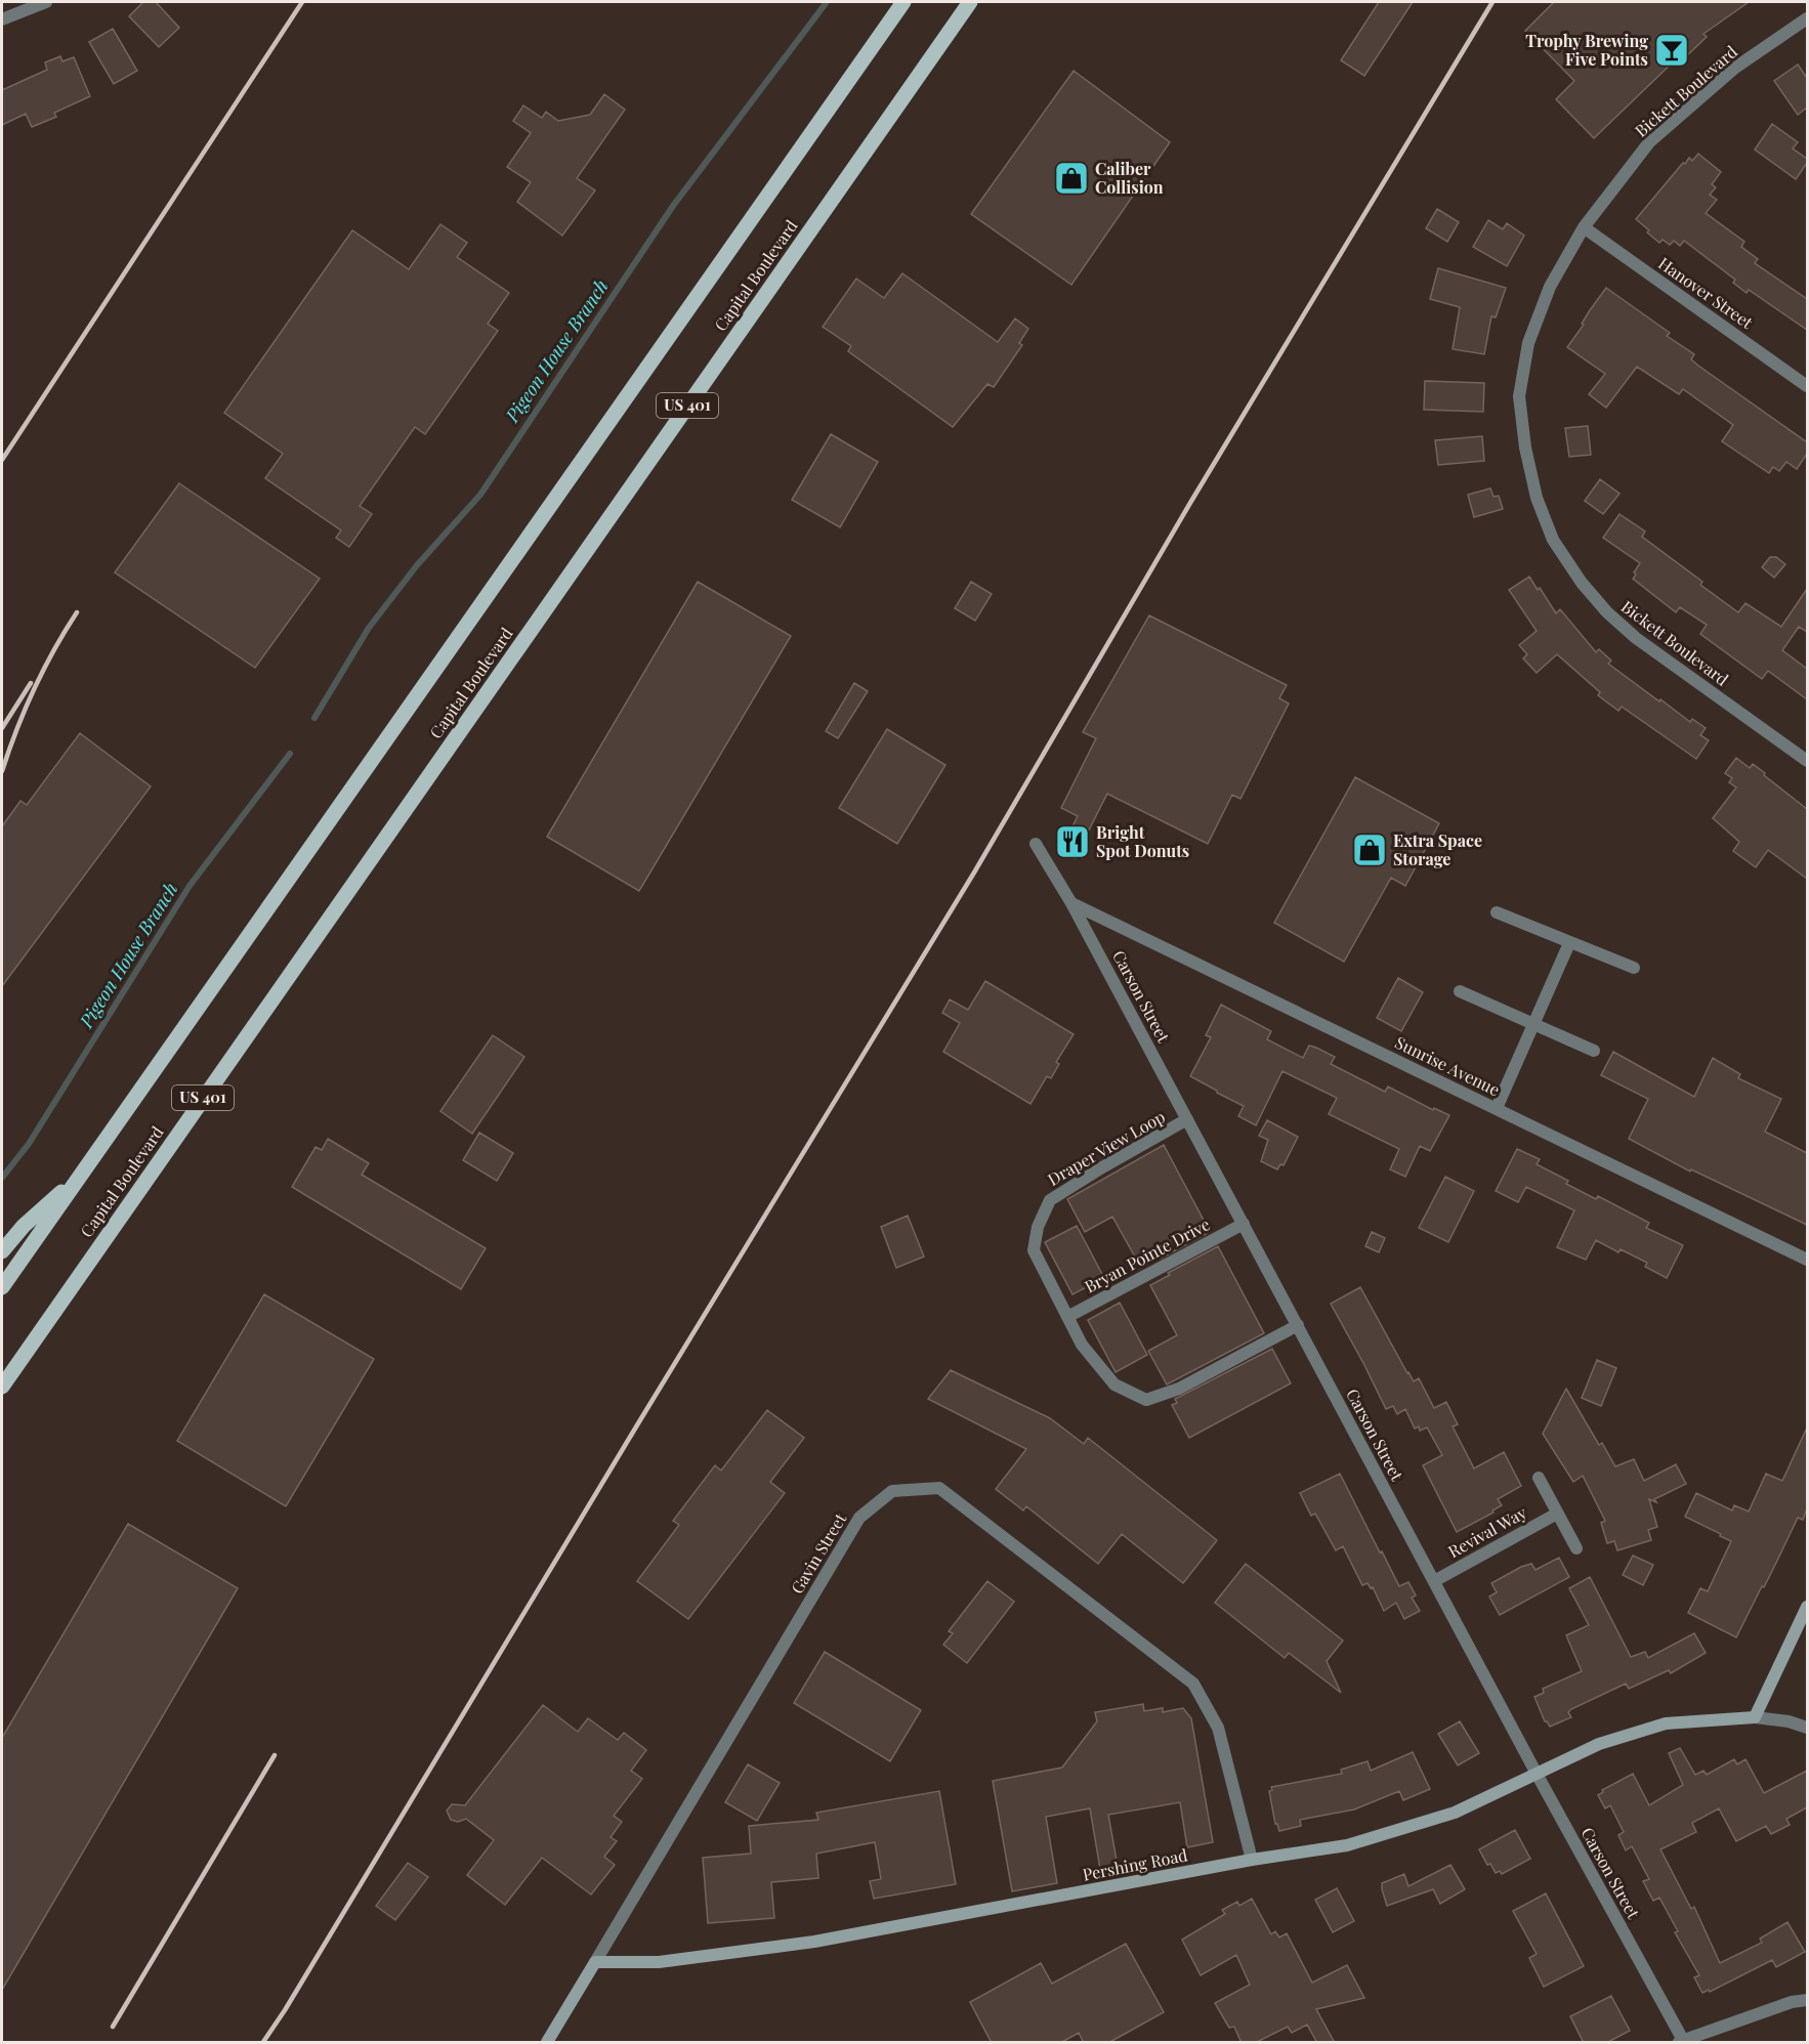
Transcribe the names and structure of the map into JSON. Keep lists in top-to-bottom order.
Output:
{
  "streets": {
    "main road": ["Capital Boulevard", "US 401"],
    "street": [
      "Bickett Boulevard",
      "Hanover Street",
      "Carson Street",
      "Sunrise Avenue",
      "Draper View Loop",
      "Bryan Pointe Drive",
      "Revival Way",
      "Gavin Street",
      "Pershing Road"
    ]
  },
  "crossings": [
    ["Bickett Boulevard", "Hanover Street"],
    ["Carson Street", "Sunrise Avenue"],
    ["Carson Street", "Draper View Loop"],
    ["Carson Street", "Bryan Pointe Drive"],
    ["Carson Street", "Revival Way"],
    ["Carson Street", "Pershing Road"],
    ["Draper View Loop", "Bryan Pointe Drive"],
    ["Gavin Street", "Pershing Road"]
  ],
  "water": ["Pigeon House Branch"],
  "places": {
    "bar": ["Trophy Brewing Five Points"],
    "shop": ["Caliber Collision", "Extra Space Storage"],
    "restaurant": ["Bright Spot Donuts"]
  }
}
